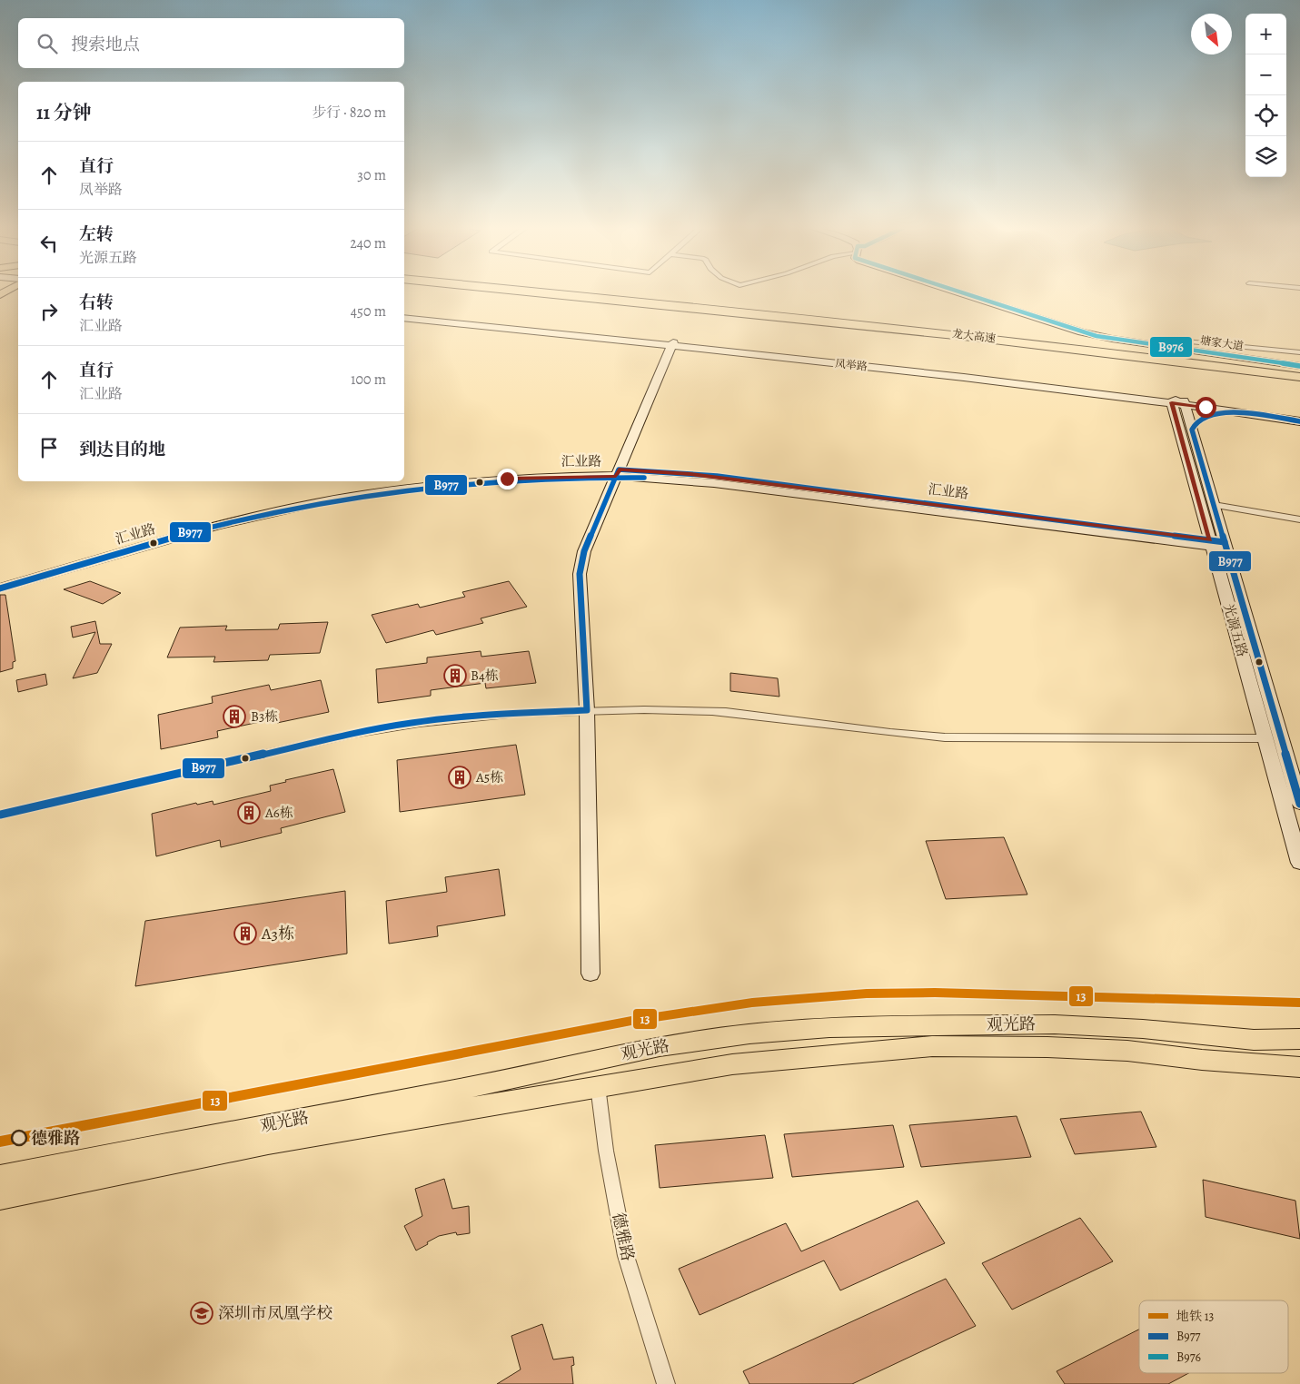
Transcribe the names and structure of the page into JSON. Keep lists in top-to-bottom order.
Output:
{
  "streets": {
    "highway": ["龙大高速"],
    "main road": ["观光路"],
    "street": [
      "塘家大道",
      "凤举路",
      "汇业路",
      "光源五路",
      "德雅路"
    ]
  },
  "crossings": [
    ["凤举路", "光源五路"],
    ["汇业路", "光源五路"],
    ["观光路", "德雅路"]
  ],
  "places": {
    "building": [
      "B4栋",
      "B3栋",
      "A5栋",
      "A6栋",
      "A3栋"
    ],
    "other": ["德雅路"],
    "school or university": ["深圳市凤凰学校"]
  },
  "lines": ["transit line B976", "transit line B977", "metro line 13"],
  "legend": ["地铁 13", "B977", "B976"],
  "north": "bottom right",
  "page": {
    "map_buttons": ["+", "−"],
    "search": "搜索地点",
    "heading": ["11 分钟", "步行 · 820 m"],
    "list": [
      ["直行", "凤举路", "30 m"],
      ["左转", "光源五路", "240 m"],
      ["右转", "汇业路", "450 m"],
      ["直行", "汇业路", "100 m"],
      "到达目的地"
    ]
  }
}
